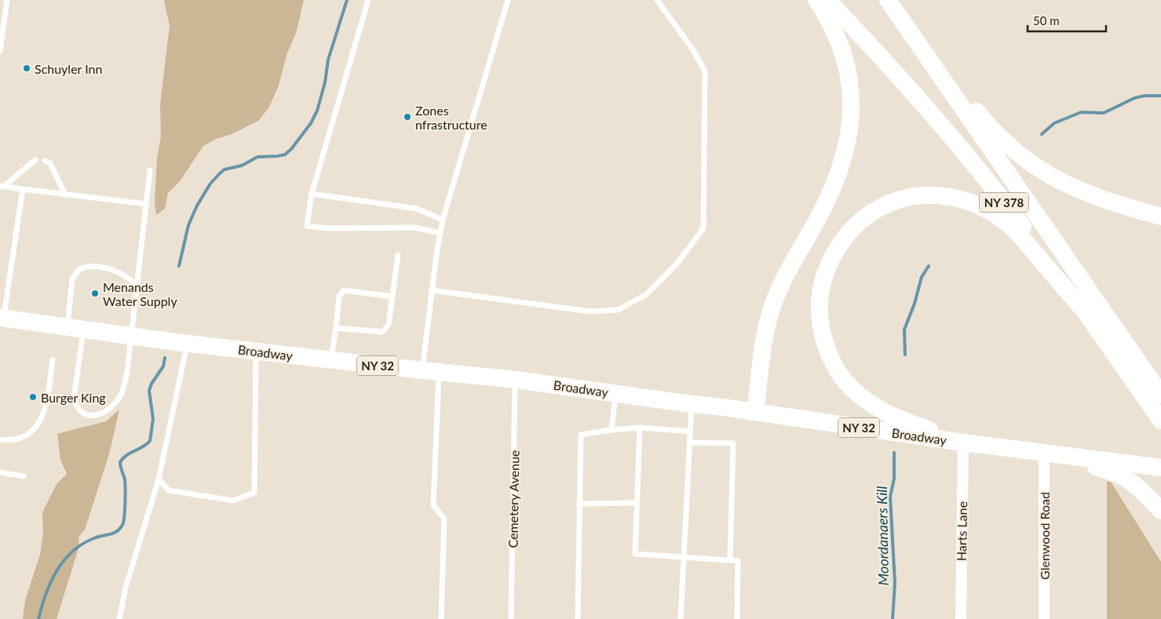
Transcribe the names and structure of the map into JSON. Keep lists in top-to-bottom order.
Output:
{
  "streets": {
    "main road": ["NY 378", "Broadway", "NY 32"],
    "street": ["Harts Lane", "Glenwood Road"],
    "lane": ["Cemetery Avenue"]
  },
  "crossings": [
    ["Broadway", "Cemetery Avenue"],
    ["Broadway", "Harts Lane"],
    ["Broadway", "Glenwood Road"]
  ],
  "water": ["Moordanaers Kill"],
  "places": [
    "Schuyler Inn",
    "Zones nfrastructure",
    "Menands Water Supply",
    "Burger King"
  ],
  "scale_bar": "50 m"
}
